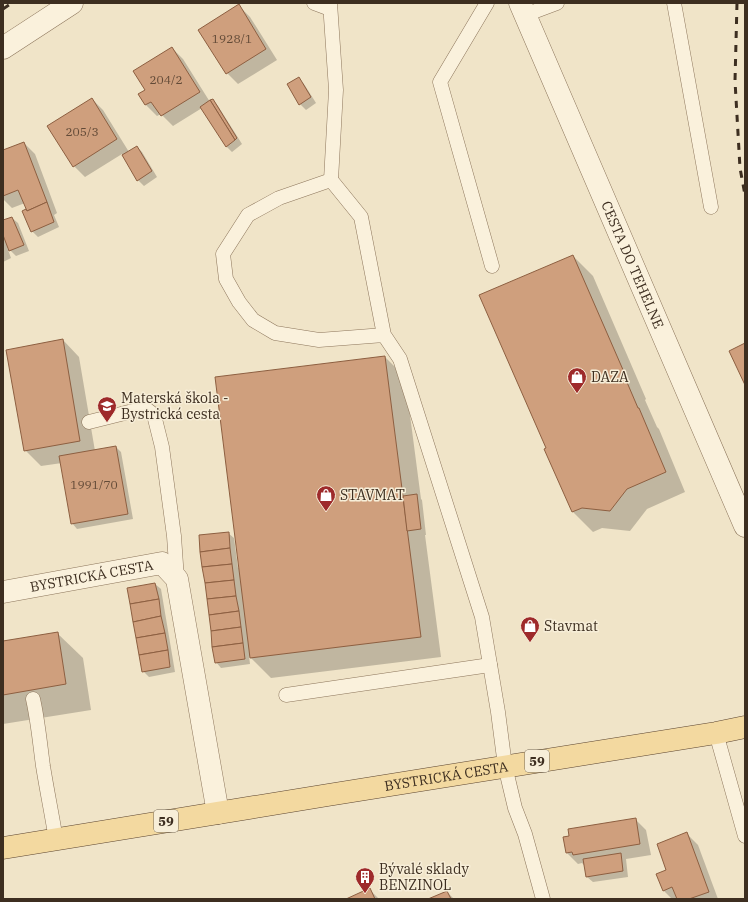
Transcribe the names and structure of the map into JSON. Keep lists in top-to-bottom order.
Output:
{
  "streets": {
    "main road": ["BYSTRICKÁ CESTA", "59"],
    "street": ["CESTA DO TEHELNE"]
  },
  "places": {
    "shop": ["DAZA", "STAVMAT", "Stavmat"],
    "school or university": ["Materská škola - Bystrická cesta"],
    "building": ["Bývalé sklady BENZINOL"]
  },
  "house_numbers": [
    "1928/1",
    "204/2",
    "205/3",
    "1991/70"
  ]
}
